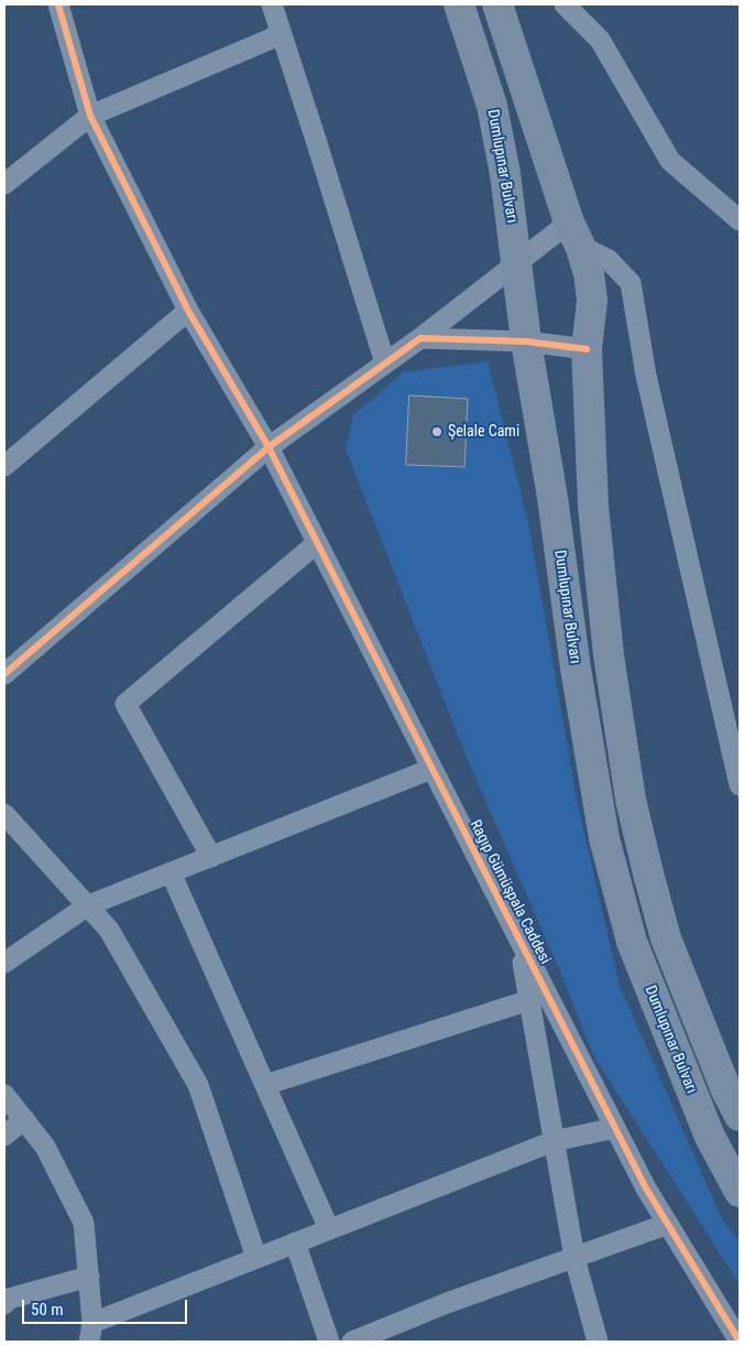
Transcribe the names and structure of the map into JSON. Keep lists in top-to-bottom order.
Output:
{
  "streets": {
    "main road": ["Dumlupınar Bulvarı"],
    "street": ["Ragıp Gümüşpala Caddesi"]
  },
  "places": ["Şelale Cami"],
  "scale_bar": "50 m"
}
